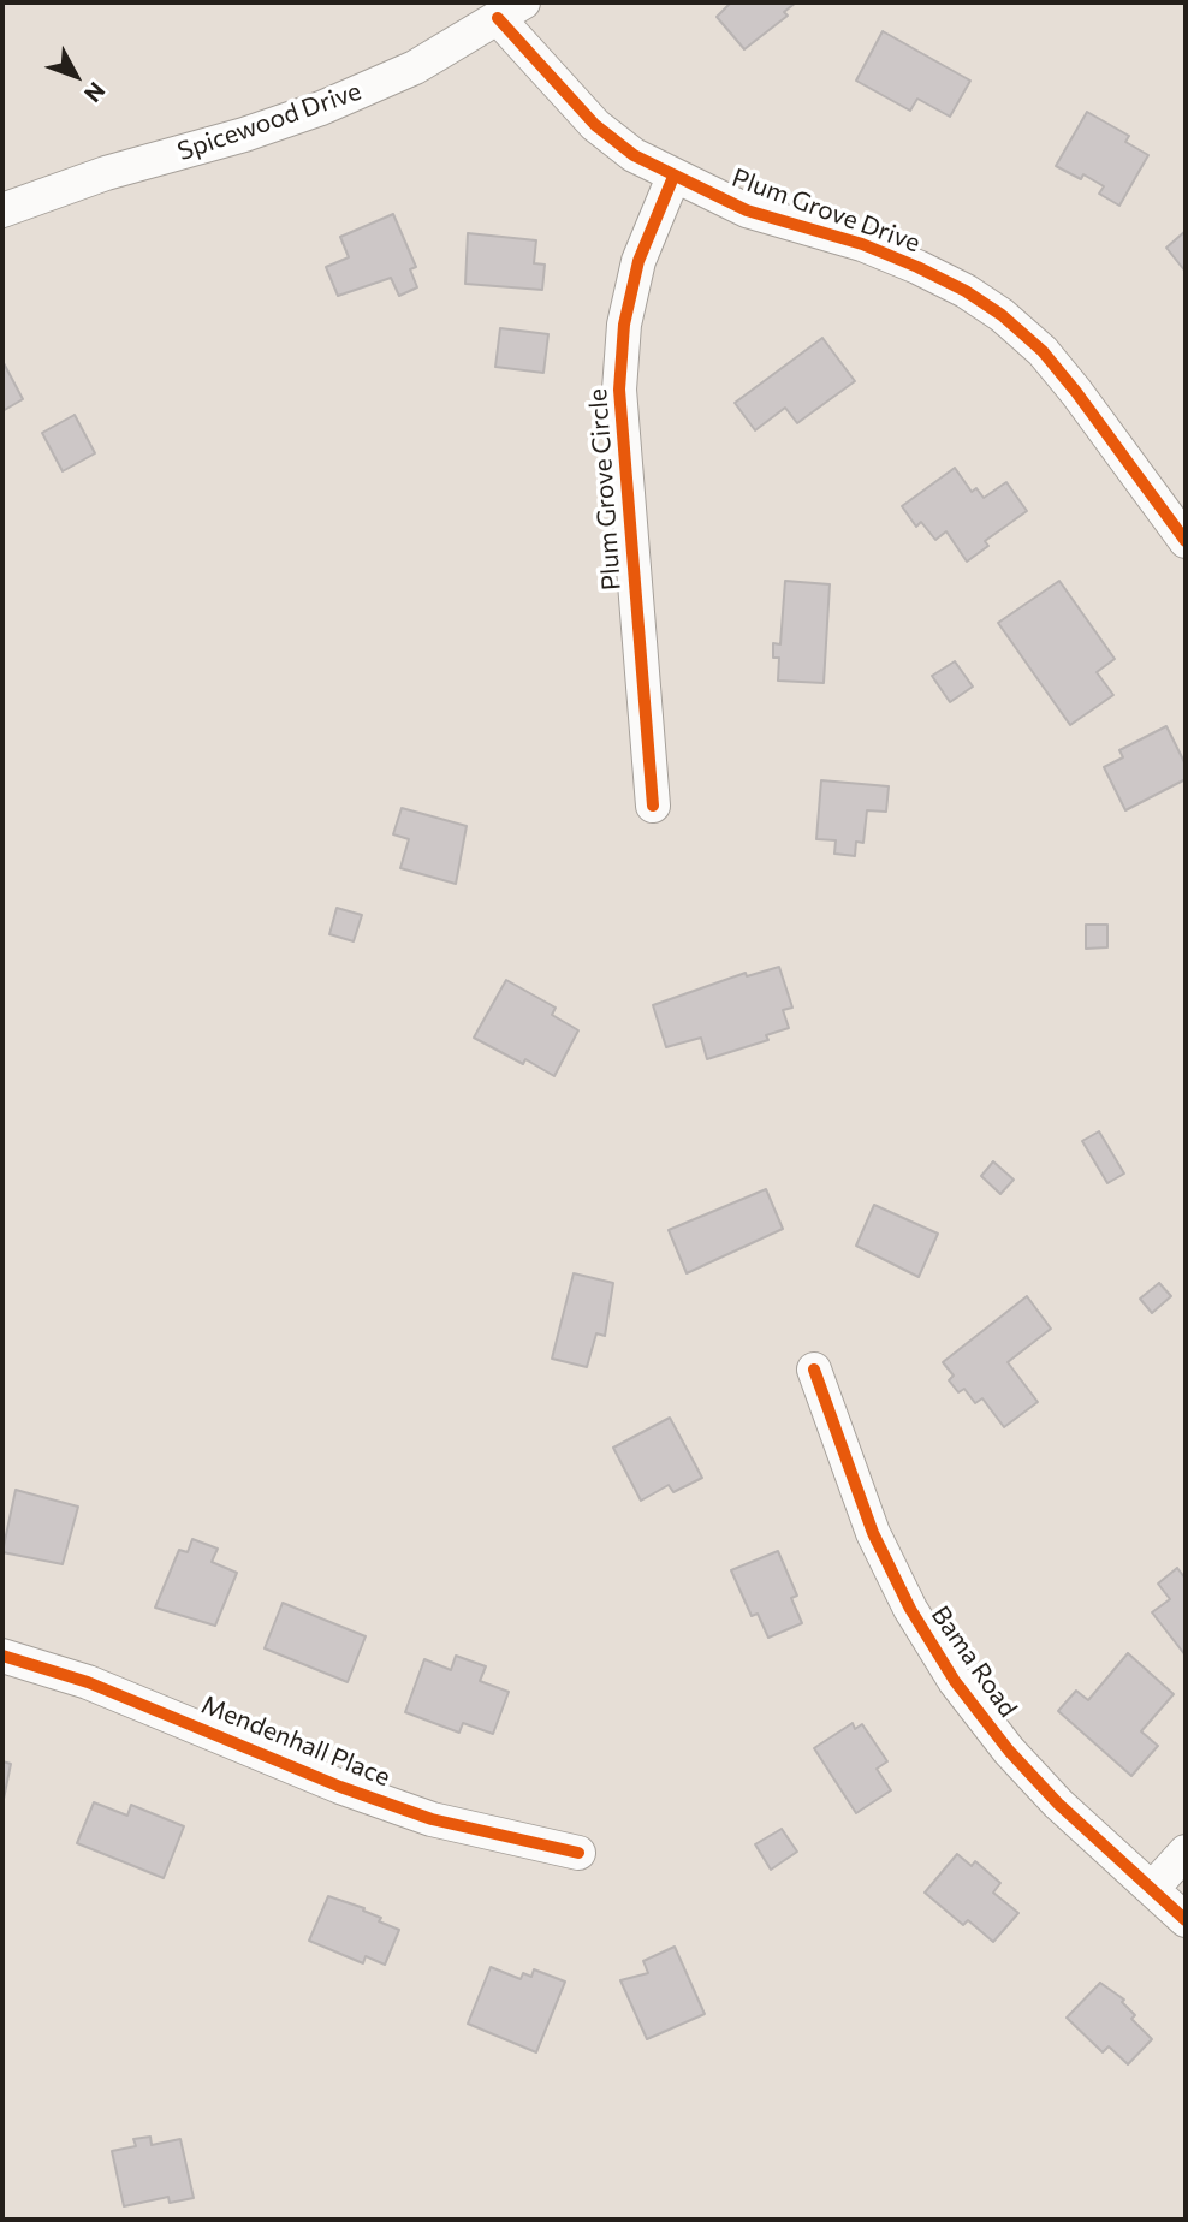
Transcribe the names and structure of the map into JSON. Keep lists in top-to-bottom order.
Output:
{
  "streets": {
    "street": [
      "Spicewood Drive",
      "Plum Grove Drive",
      "Plum Grove Circle",
      "Bama Road",
      "Mendenhall Place"
    ]
  },
  "crossings": [
    ["Spicewood Drive", "Plum Grove Drive"],
    ["Plum Grove Drive", "Plum Grove Circle"]
  ],
  "north": "bottom right"
}
